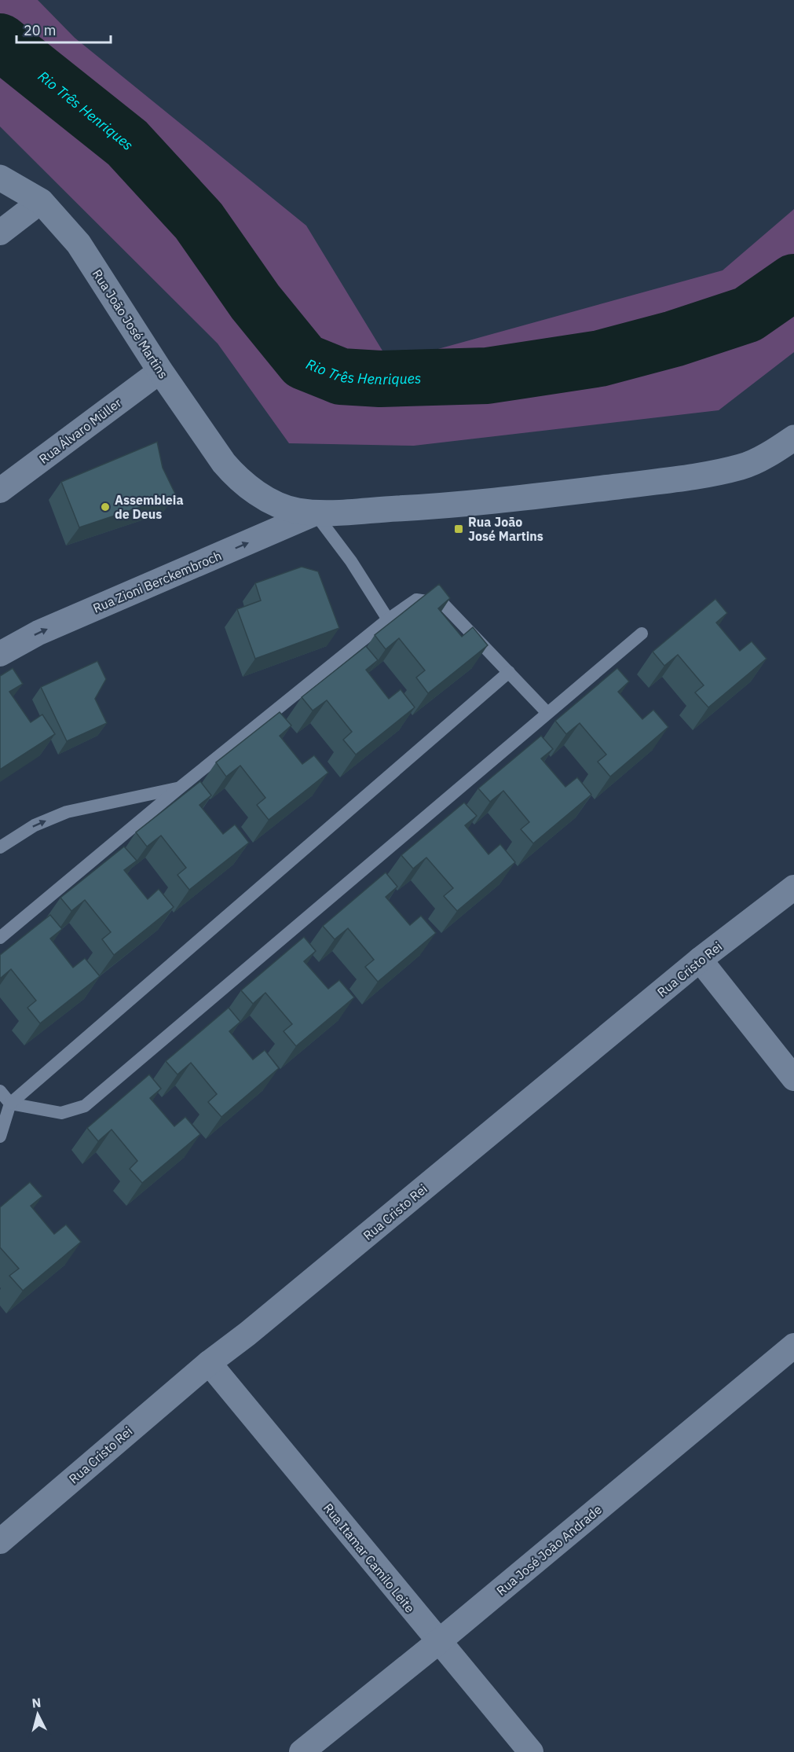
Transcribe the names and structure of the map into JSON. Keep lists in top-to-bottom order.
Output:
{
  "streets": {
    "main road": ["Rua João José Martins"],
    "street": [
      "Rua Álvaro Müller",
      "Rua Zioni Berckembroch",
      "Rua Cristo Rei",
      "Rua José João Andrade",
      "Rua Itamar Camilo Leite"
    ]
  },
  "crossings": [
    ["Rua João José Martins", "Rua Álvaro Müller"],
    ["Rua João José Martins", "Rua Zioni Berckembroch"],
    ["Rua Cristo Rei", "Rua Itamar Camilo Leite"],
    ["Rua José João Andrade", "Rua Itamar Camilo Leite"]
  ],
  "one_way": ["Rua Zioni Berckembroch"],
  "water": ["Rio Três Henriques"],
  "places": {
    "other": ["Assembleia de Deus"],
    "transit": ["Rua João José Martins"]
  },
  "scale_bar": "20 m",
  "north": "top"
}
